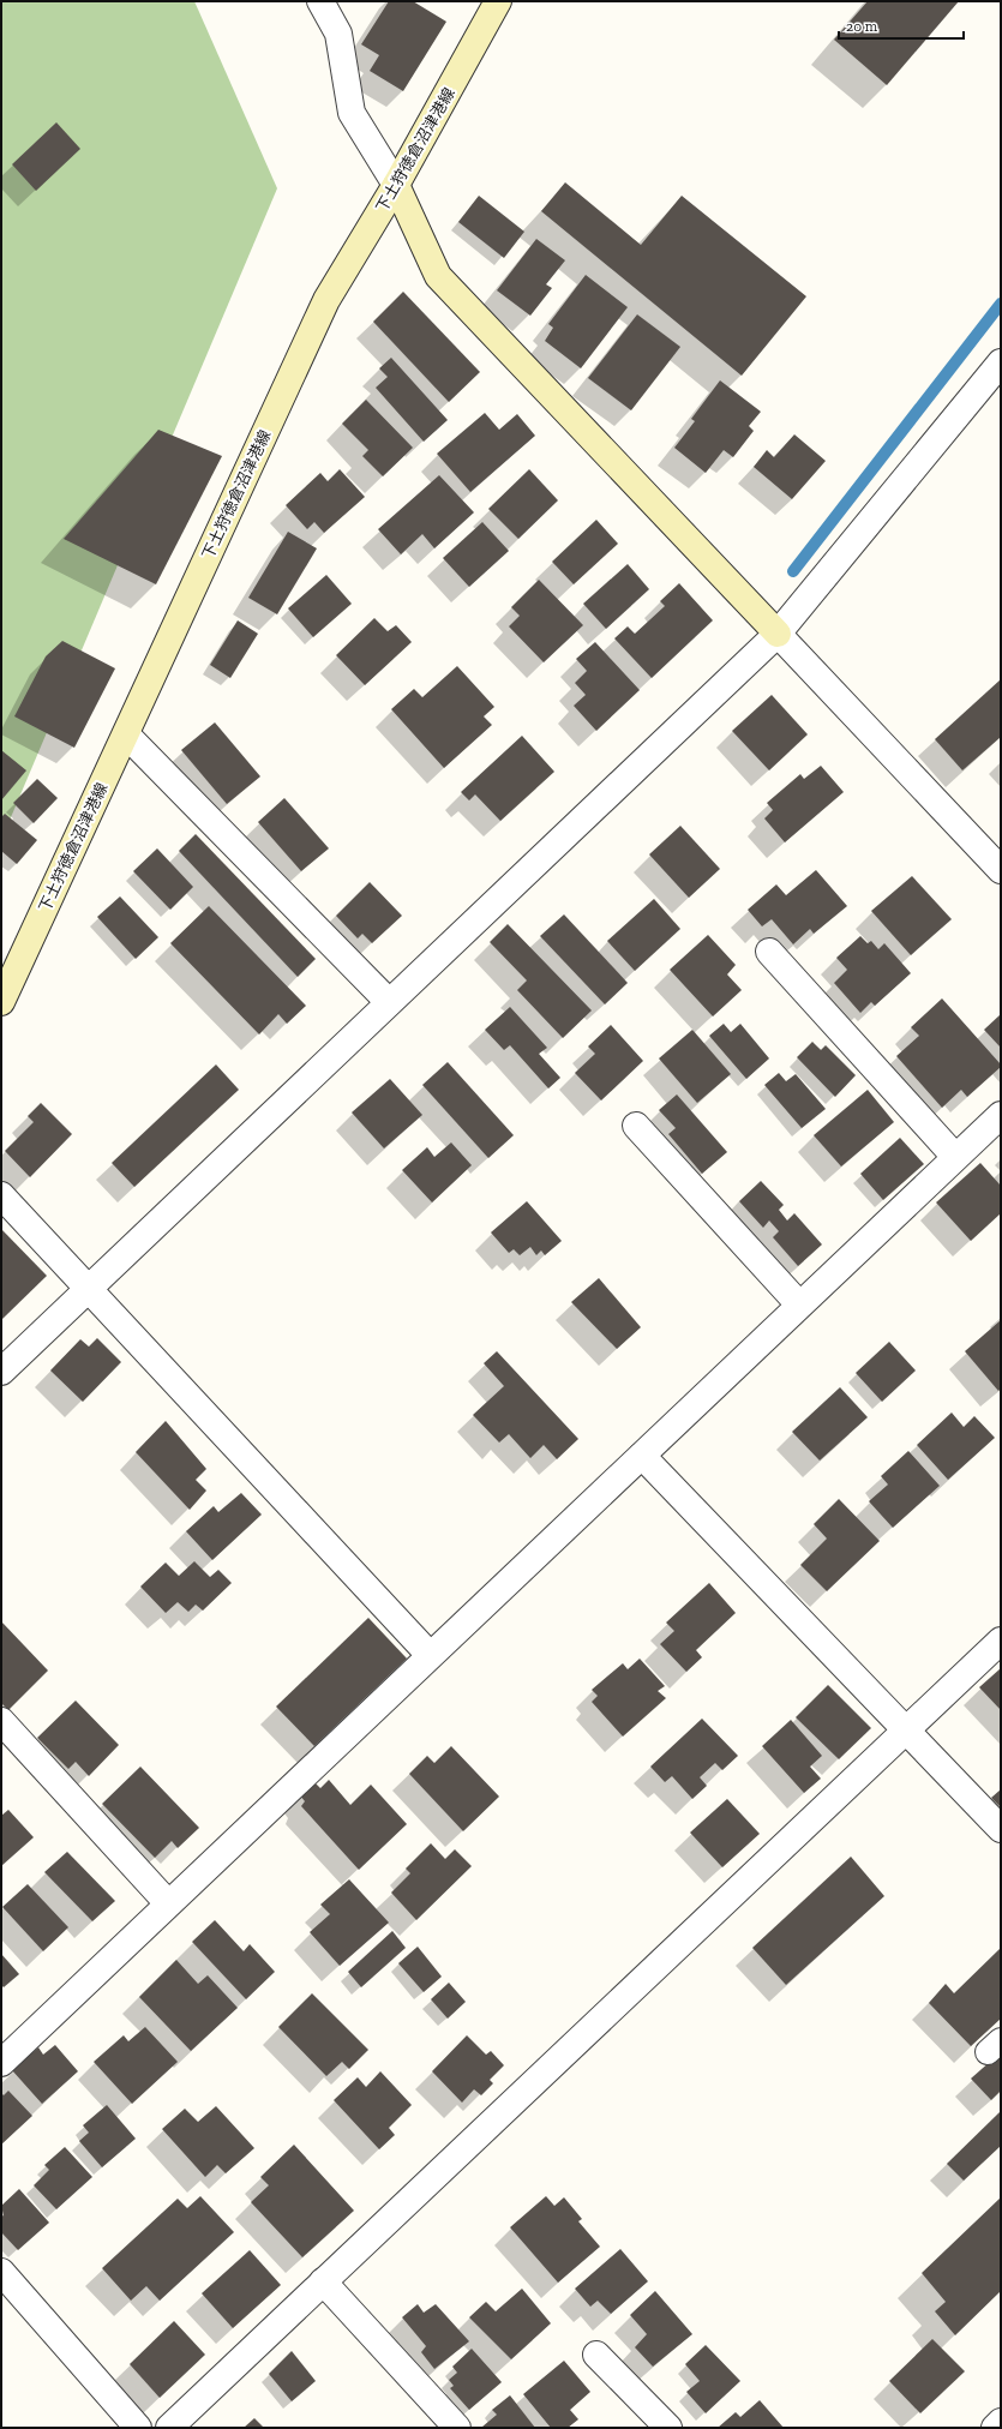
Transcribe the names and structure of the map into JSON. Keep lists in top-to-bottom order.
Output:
{
  "streets": {
    "main road": ["下土狩徳倉沼津港線"]
  },
  "scale_bar": "20 m"
}
